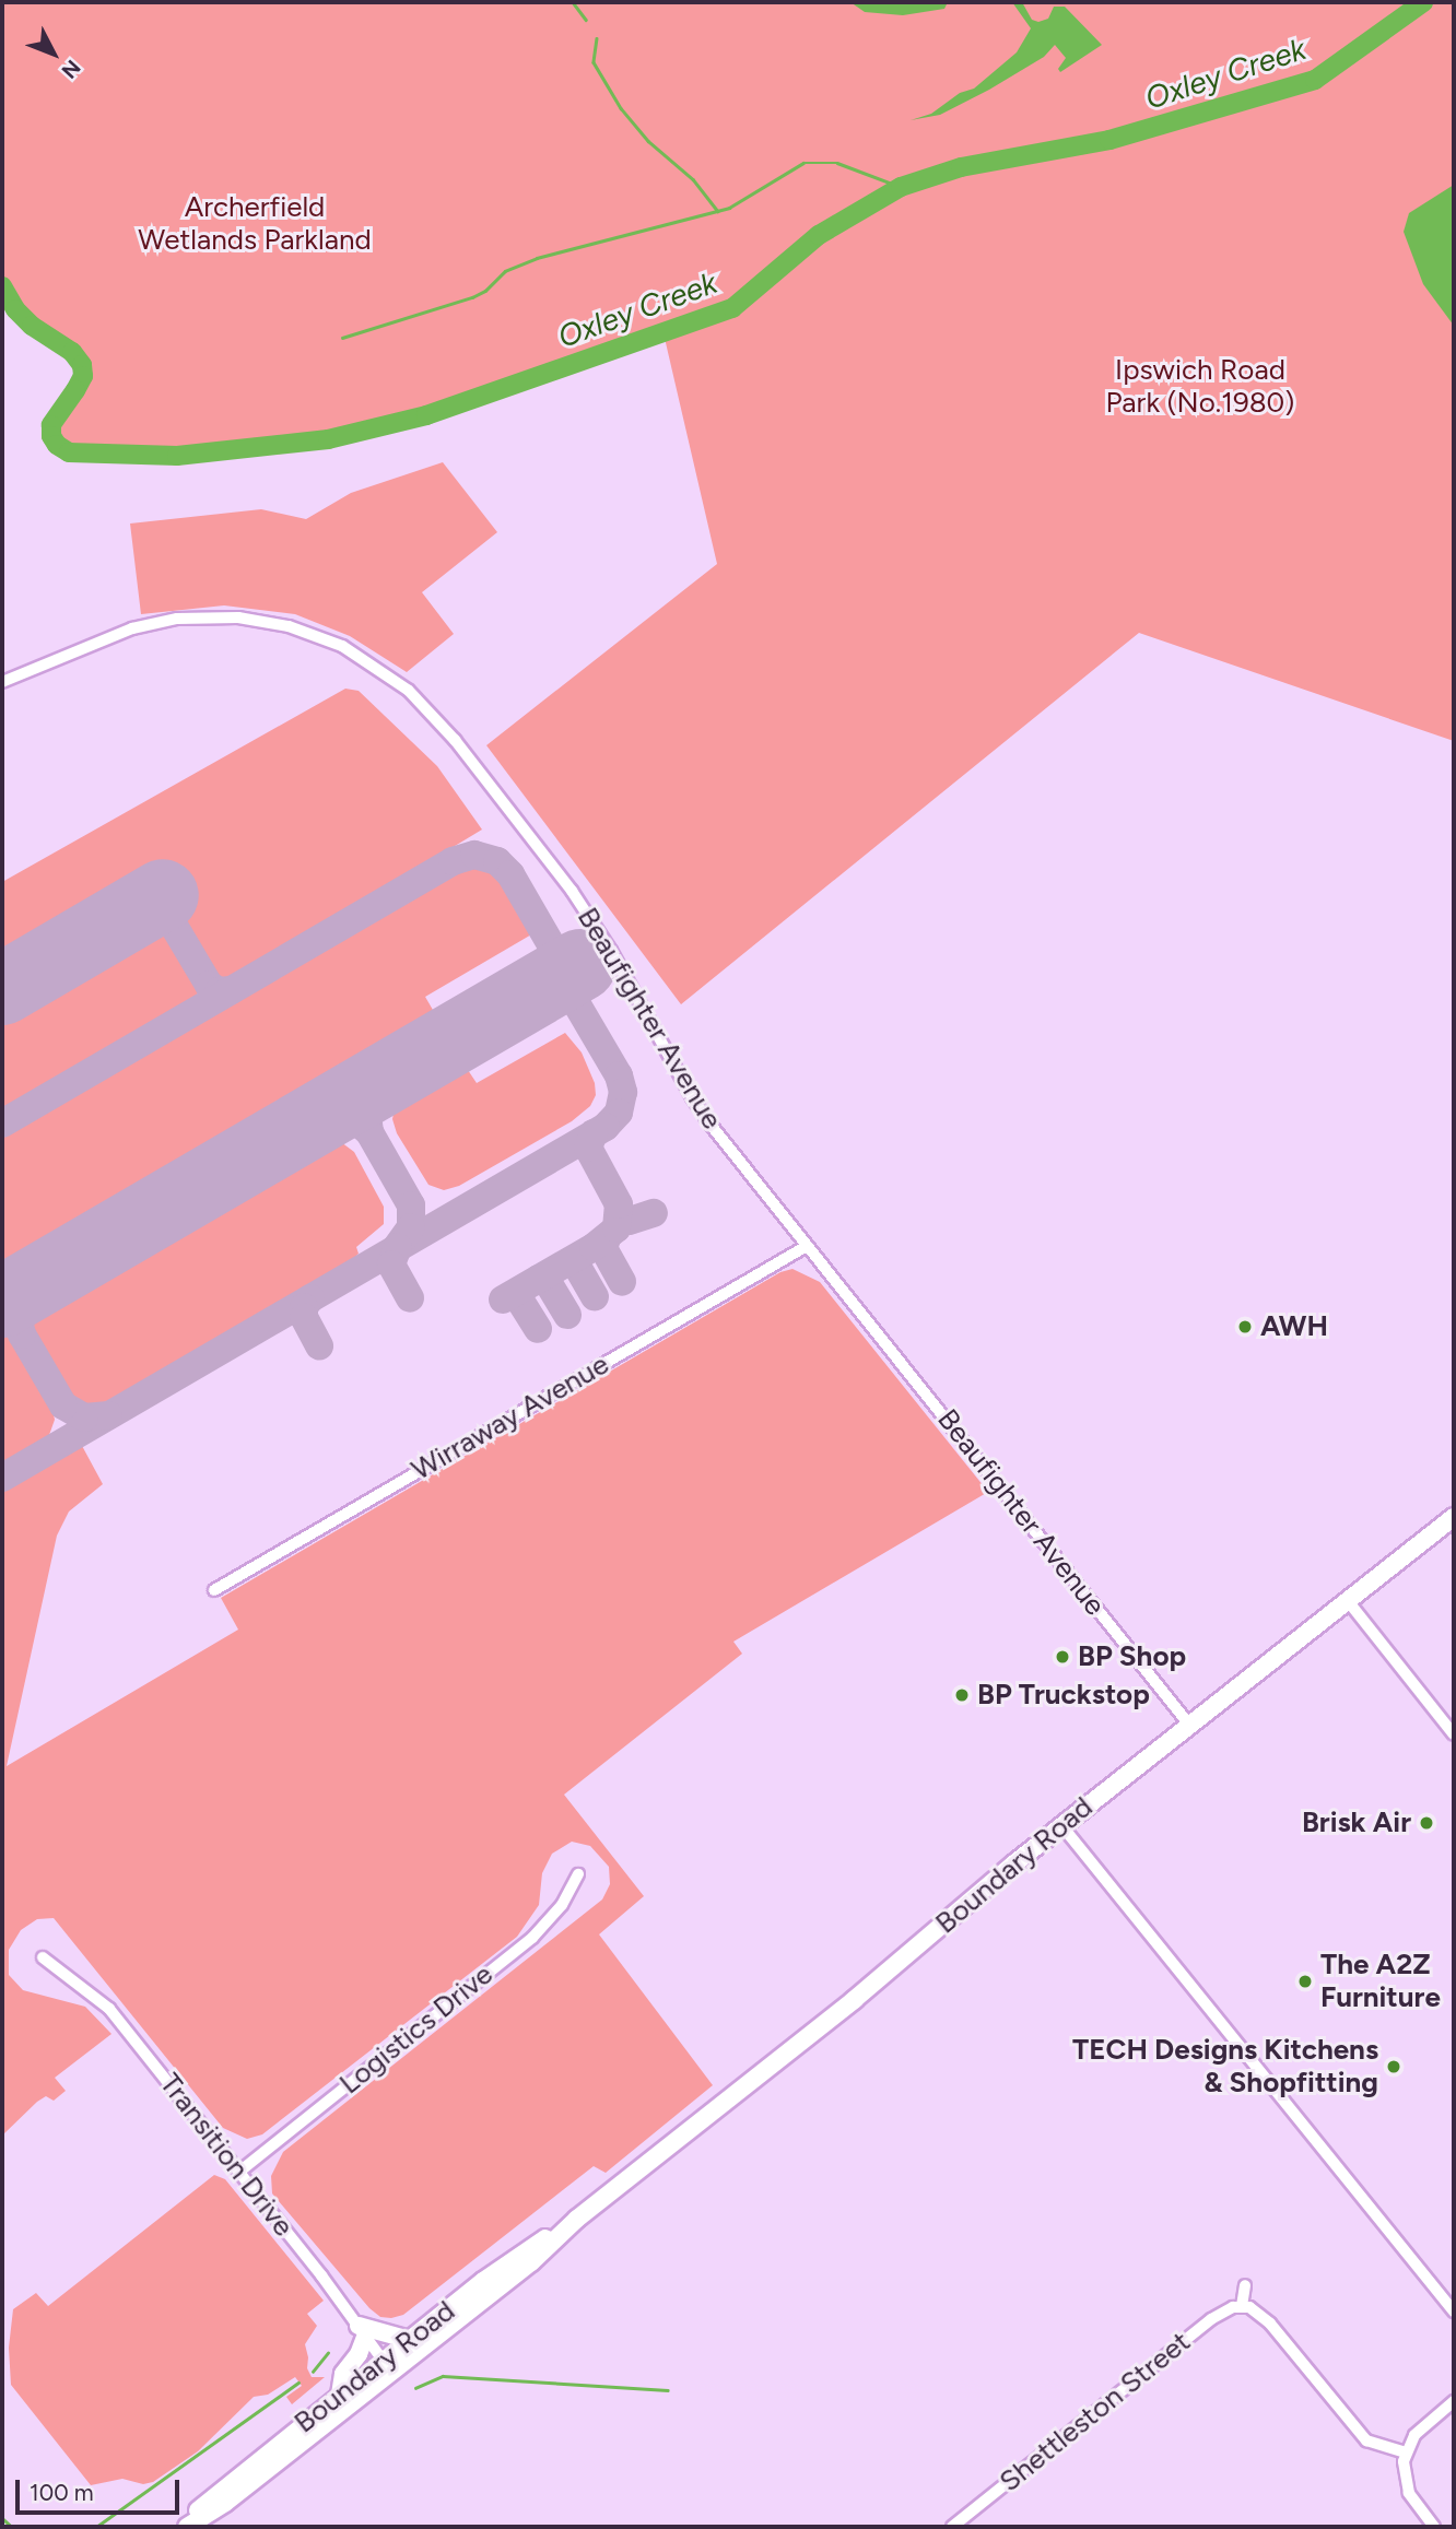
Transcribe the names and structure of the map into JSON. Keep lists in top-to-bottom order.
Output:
{
  "streets": {
    "main road": ["Boundary Road"],
    "street": [
      "Beaufighter Avenue",
      "Wirraway Avenue",
      "Logistics Drive",
      "Transition Drive",
      "Shettleston Street"
    ]
  },
  "crossings": [
    ["Beaufighter Avenue", "Wirraway Avenue"],
    ["Beaufighter Avenue", "Boundary Road"],
    ["Boundary Road", "Transition Drive"],
    ["Logistics Drive", "Transition Drive"]
  ],
  "water": ["Oxley Creek"],
  "parks": ["Archerfield Wetlands Parkland", "Ipswich Road Park (No.1980)"],
  "places": [
    "AWH",
    "BP Shop",
    "BP Truckstop",
    "Brisk Air",
    "The A2Z Furniture",
    "TECH Designs Kitchens & Shopfitting"
  ],
  "scale_bar": "100 m",
  "north": "bottom right"
}
